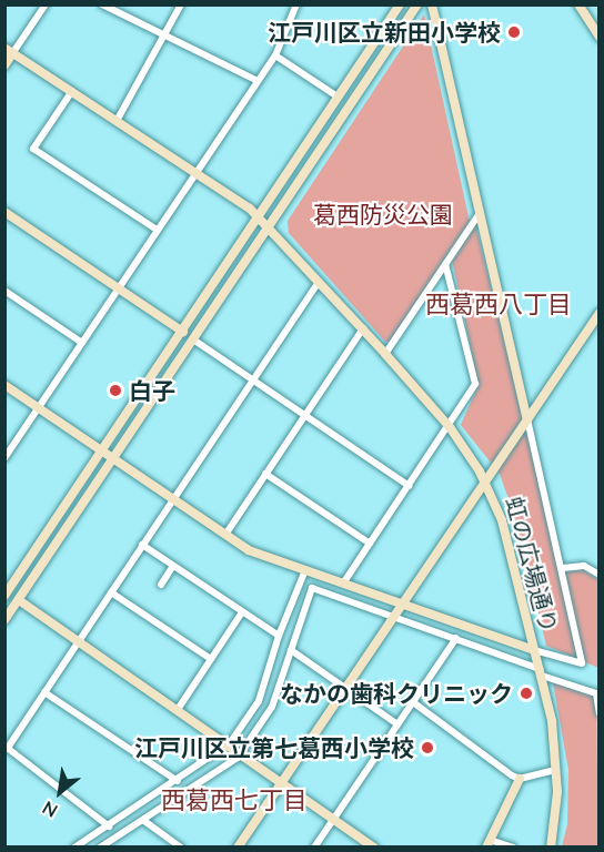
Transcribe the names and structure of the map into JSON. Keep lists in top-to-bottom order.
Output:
{
  "streets": {
    "street": ["虹の広場通り"]
  },
  "districts": ["西葛西八丁目", "西葛西七丁目"],
  "parks": ["葛西防災公園"],
  "places": [
    "江戸川区立新田小学校",
    "白子",
    "なかの歯科クリニック",
    "江戸川区立第七葛西小学校"
  ],
  "north": "bottom left"
}
